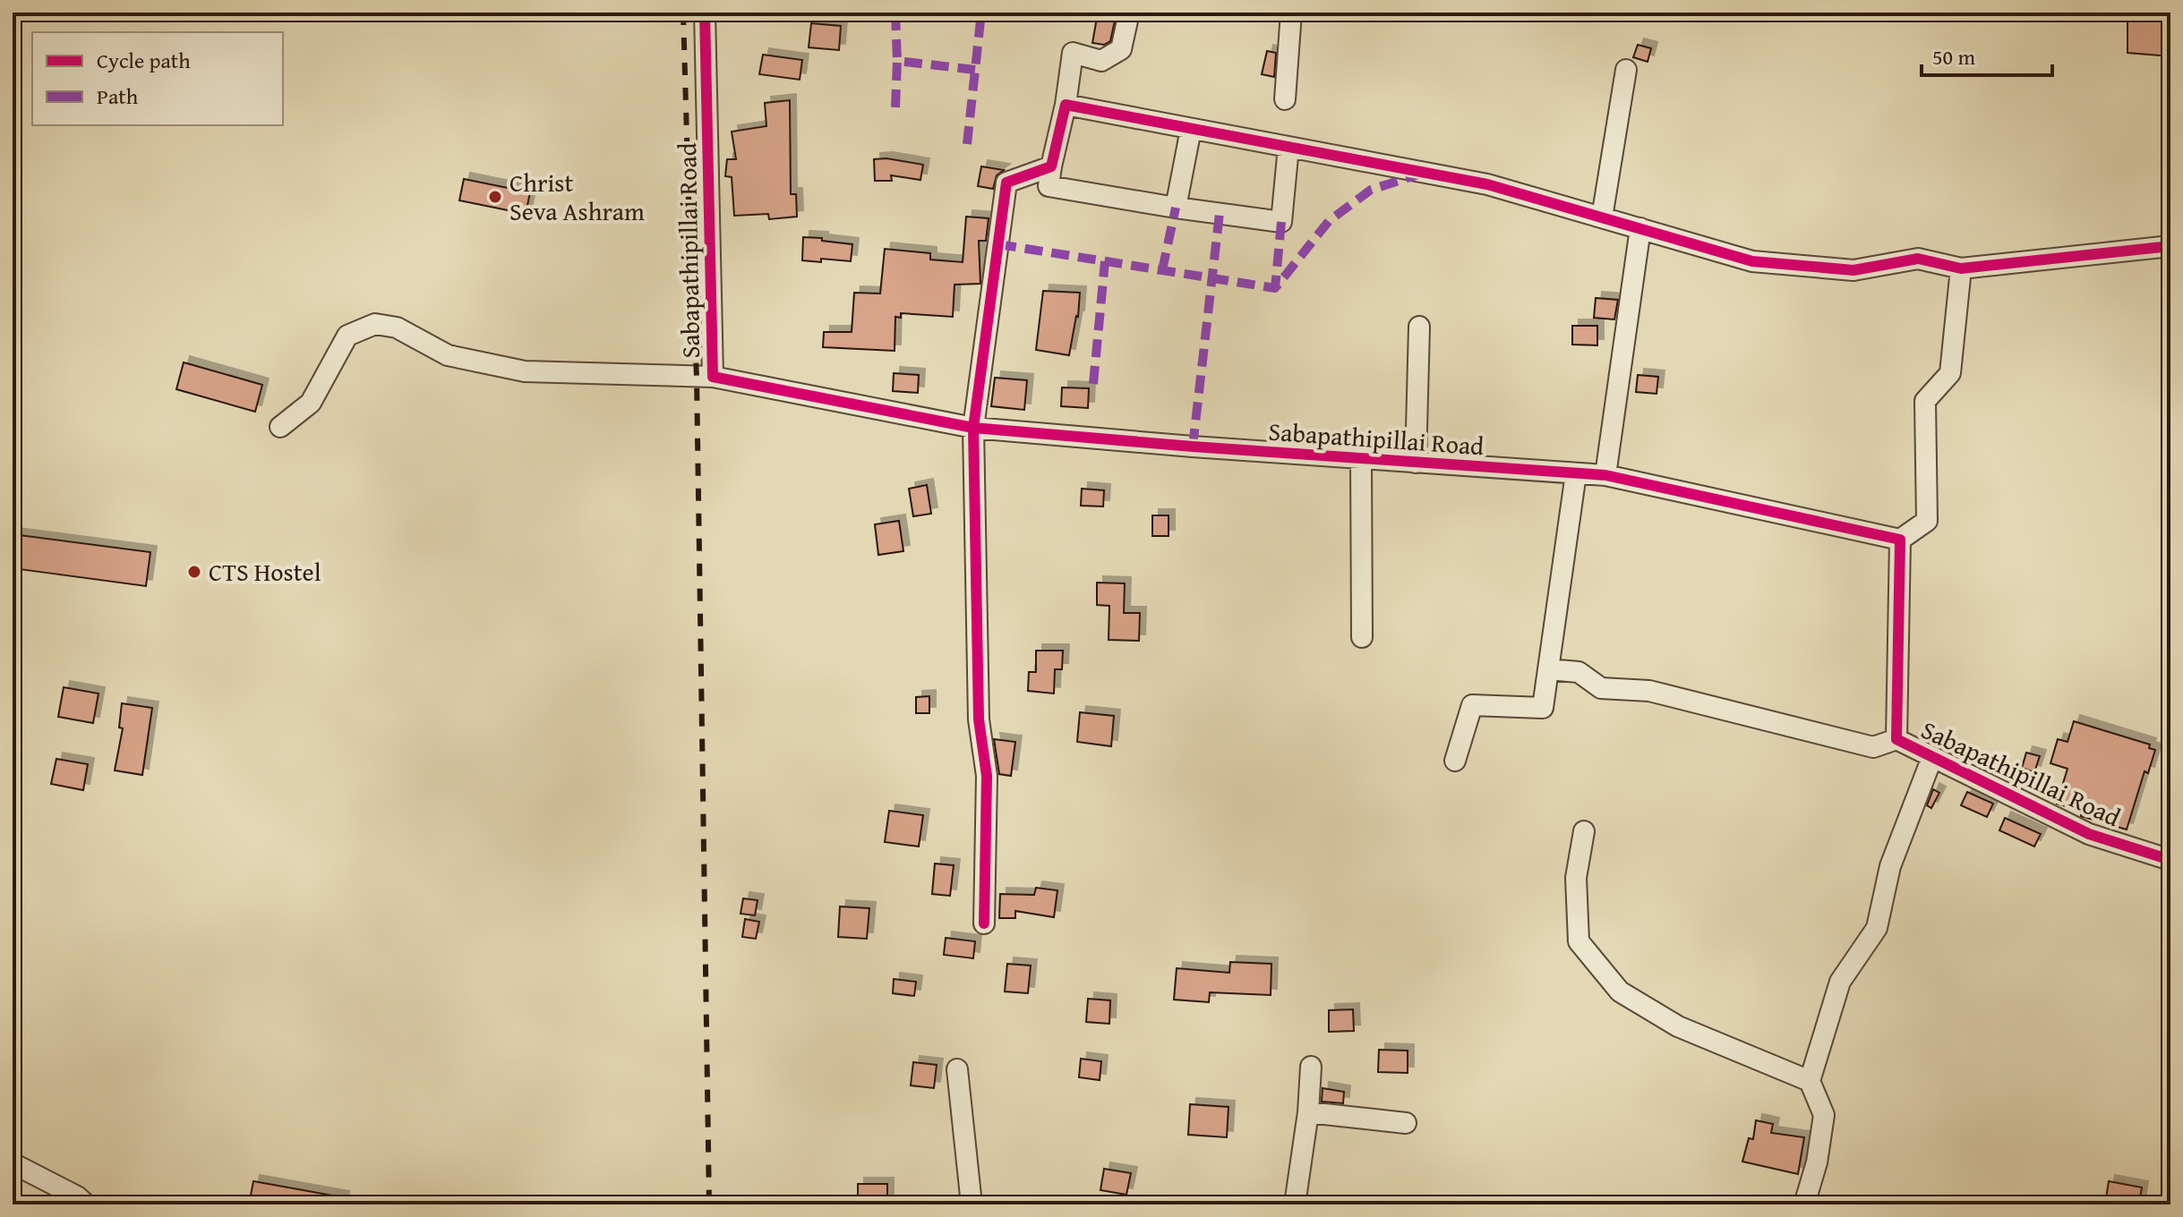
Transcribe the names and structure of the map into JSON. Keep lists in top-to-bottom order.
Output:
{
  "streets": {
    "street": ["Sabapathipillai Road"]
  },
  "places": ["Christ Seva Ashram", "CTS Hostel"],
  "legend": ["Cycle path", "Path"],
  "scale_bar": "50 m"
}
